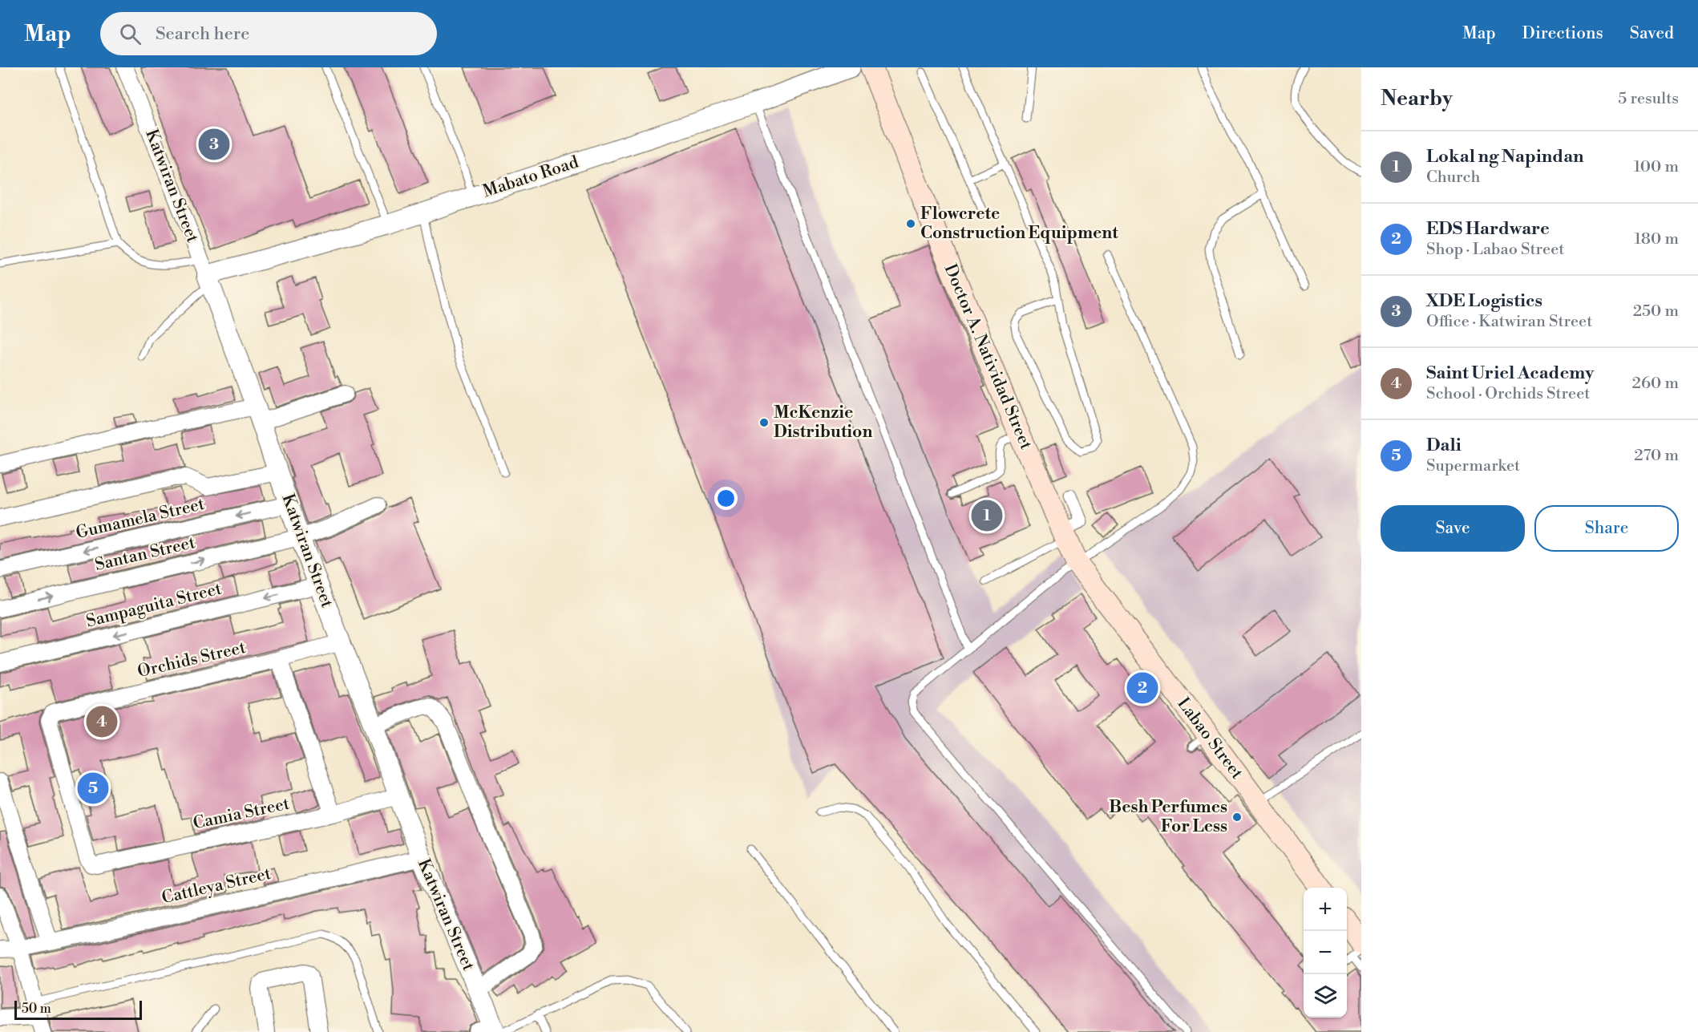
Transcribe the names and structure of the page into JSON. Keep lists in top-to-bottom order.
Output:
{
  "streets": {
    "main road": ["Doctor A. Natividad Street", "Labao Street"],
    "street": [
      "Mabato Road",
      "Katwiran Street",
      "Gumamela Street",
      "Santan Street",
      "Sampaguita Street",
      "Orchids Street",
      "Camia Street",
      "Cattleya Street"
    ]
  },
  "crossings": [
    ["Mabato Road", "Katwiran Street"],
    ["Katwiran Street", "Gumamela Street"],
    ["Katwiran Street", "Santan Street"],
    ["Katwiran Street", "Sampaguita Street"],
    ["Katwiran Street", "Orchids Street"],
    ["Katwiran Street", "Camia Street"],
    ["Katwiran Street", "Cattleya Street"],
    ["Doctor A. Natividad Street", "Labao Street"],
    ["Orchids Street", "Camia Street"]
  ],
  "places": ["Flowcrete Construction Equipment", "McKenzie Distribution", "Besh Perfumes For Less"],
  "scale_bar": "50 m",
  "page": {
    "header": "Map",
    "search": "Search here",
    "nav": ["Map", "Directions", "Saved"],
    "heading": ["Nearby", "5 results"],
    "pins": [
      "3",
      "1",
      "2",
      "4",
      "5"
    ],
    "list": [
      {
        "mark": "1",
        "name": "Lokal ng Napindan",
        "note": "Church",
        "value": "100 m"
      },
      {
        "mark": "2",
        "name": "EDS Hardware",
        "note": "Shop · Labao Street",
        "value": "180 m"
      },
      {
        "mark": "3",
        "name": "XDE Logistics",
        "note": "Office · Katwiran Street",
        "value": "250 m"
      },
      {
        "mark": "4",
        "name": "Saint Uriel Academy",
        "note": "School · Orchids Street",
        "value": "260 m"
      },
      {
        "mark": "5",
        "name": "Dali",
        "note": "Supermarket",
        "value": "270 m"
      }
    ],
    "buttons": ["Save", "Share"],
    "map_buttons": ["+", "−"],
    "scale": "50 m"
  }
}
